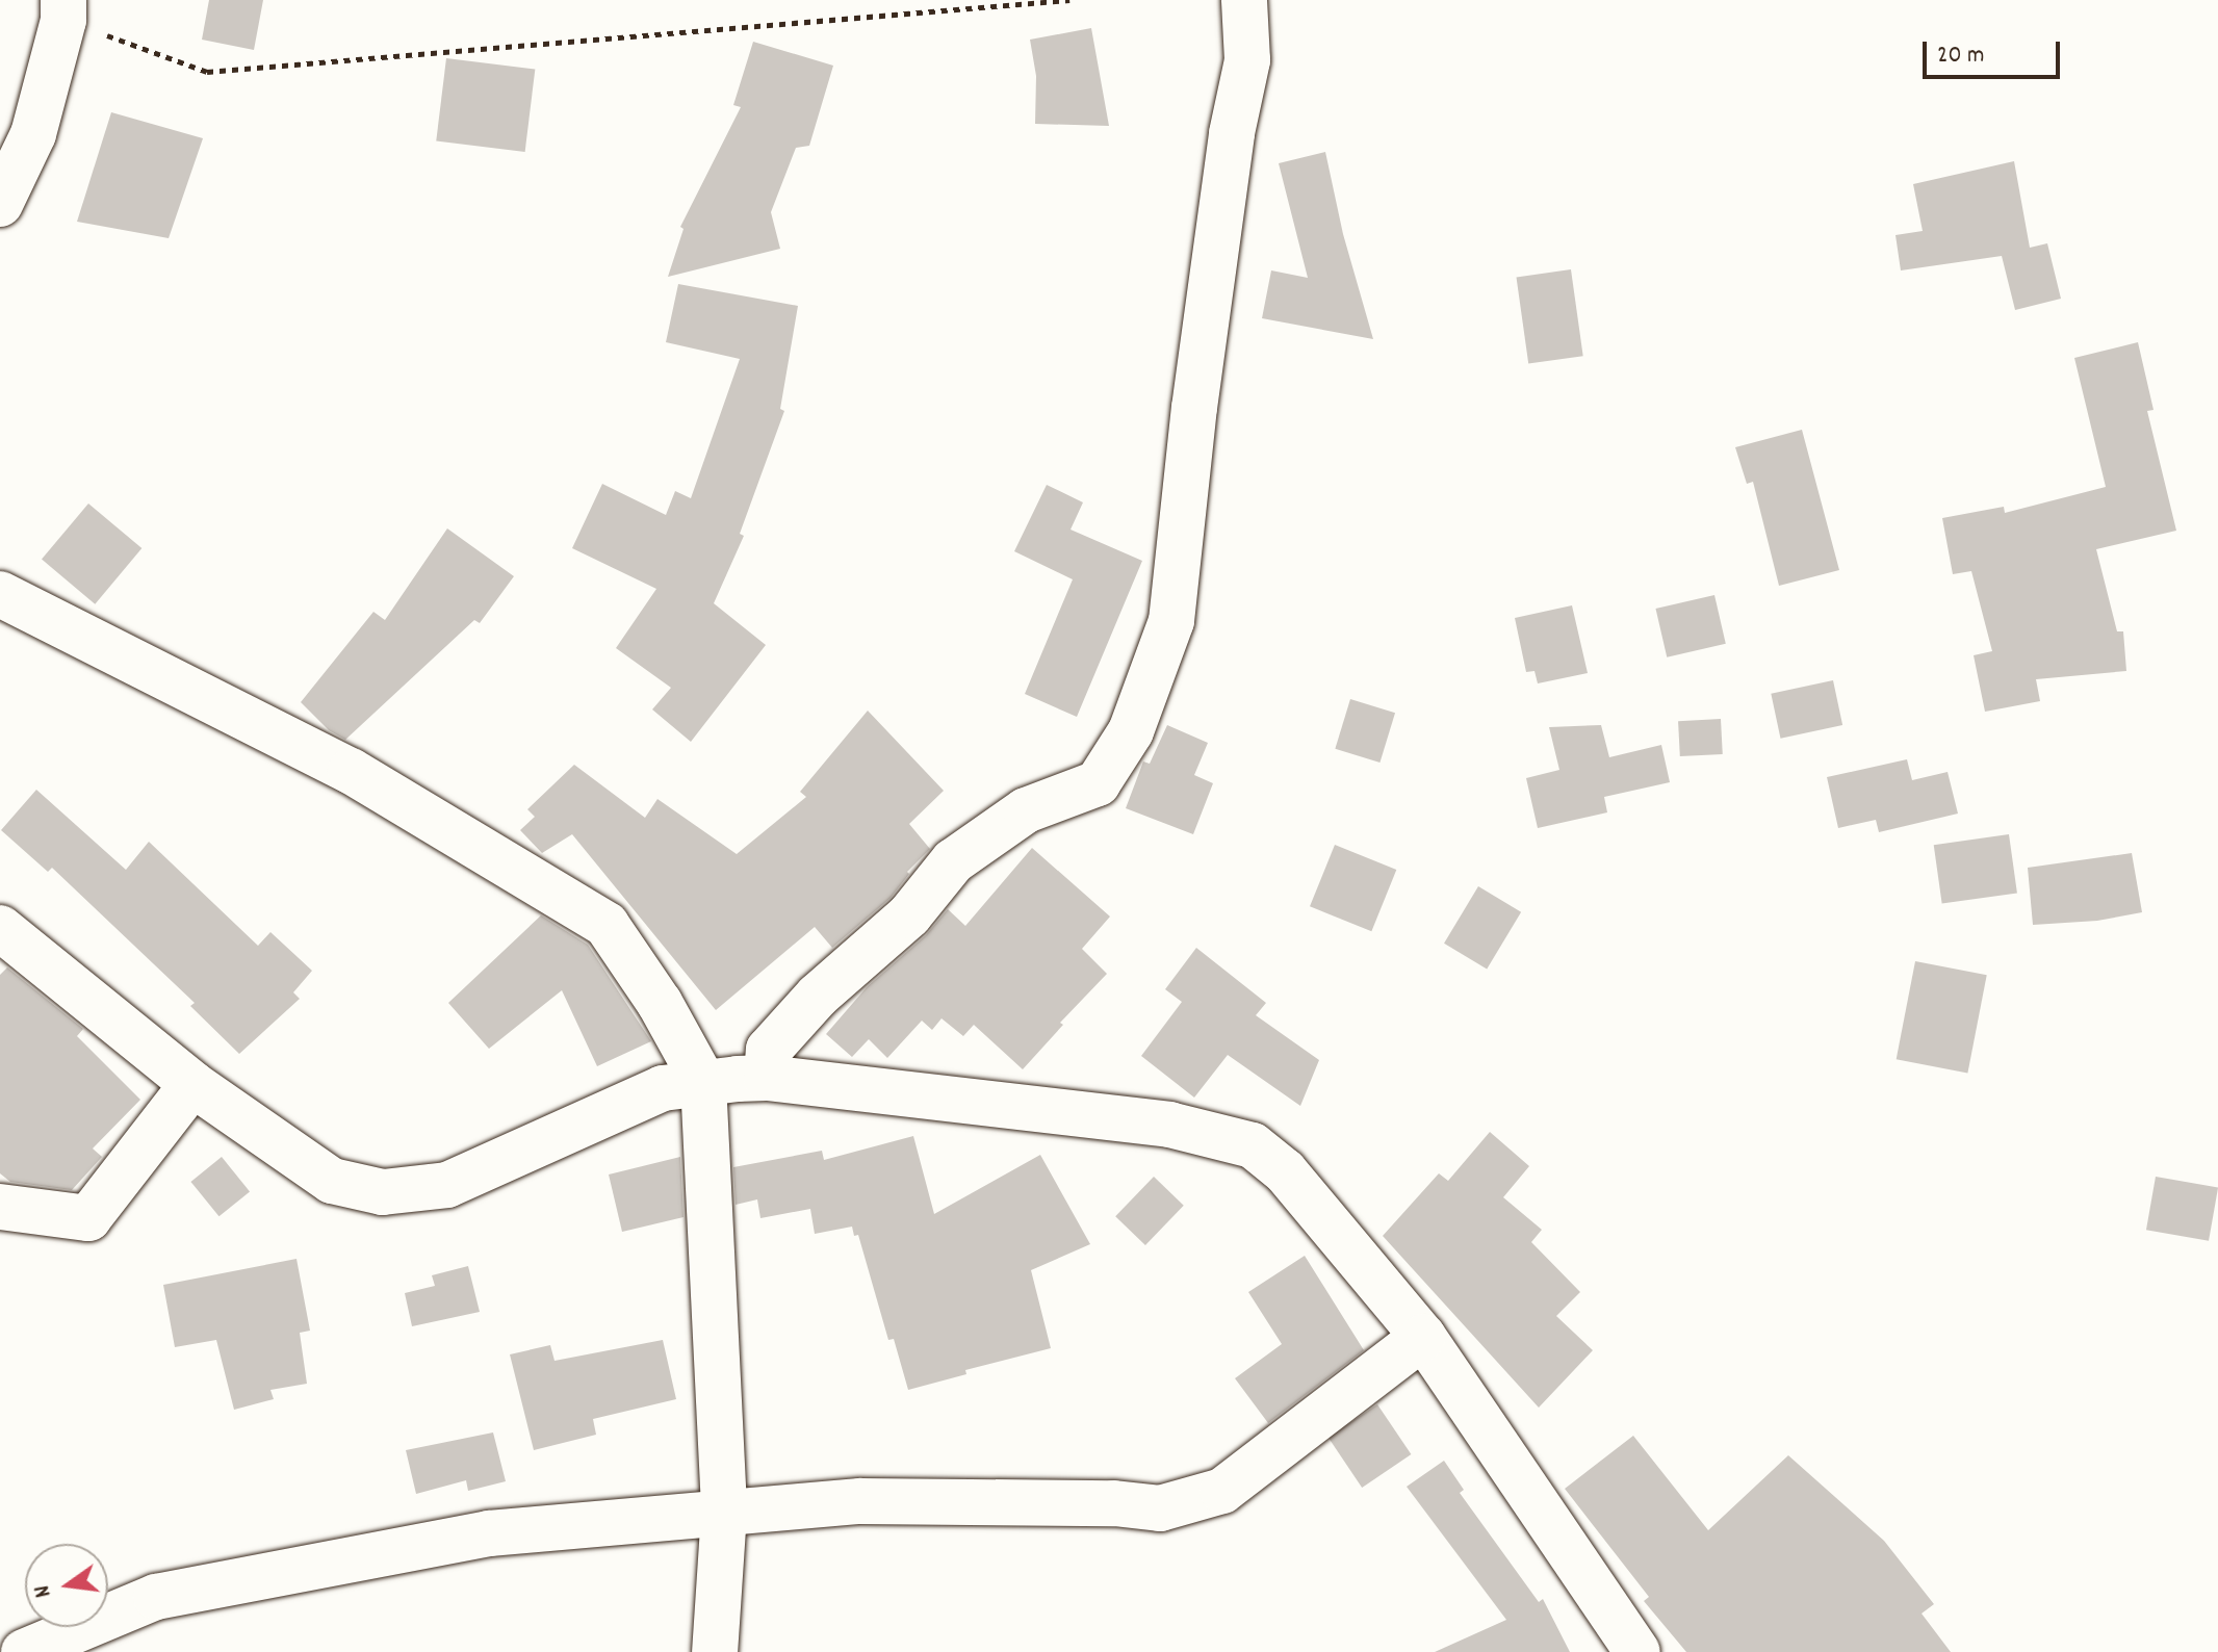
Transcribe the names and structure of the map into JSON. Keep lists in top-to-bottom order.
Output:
{
  "scale_bar": "20 m",
  "north": "left"
}
